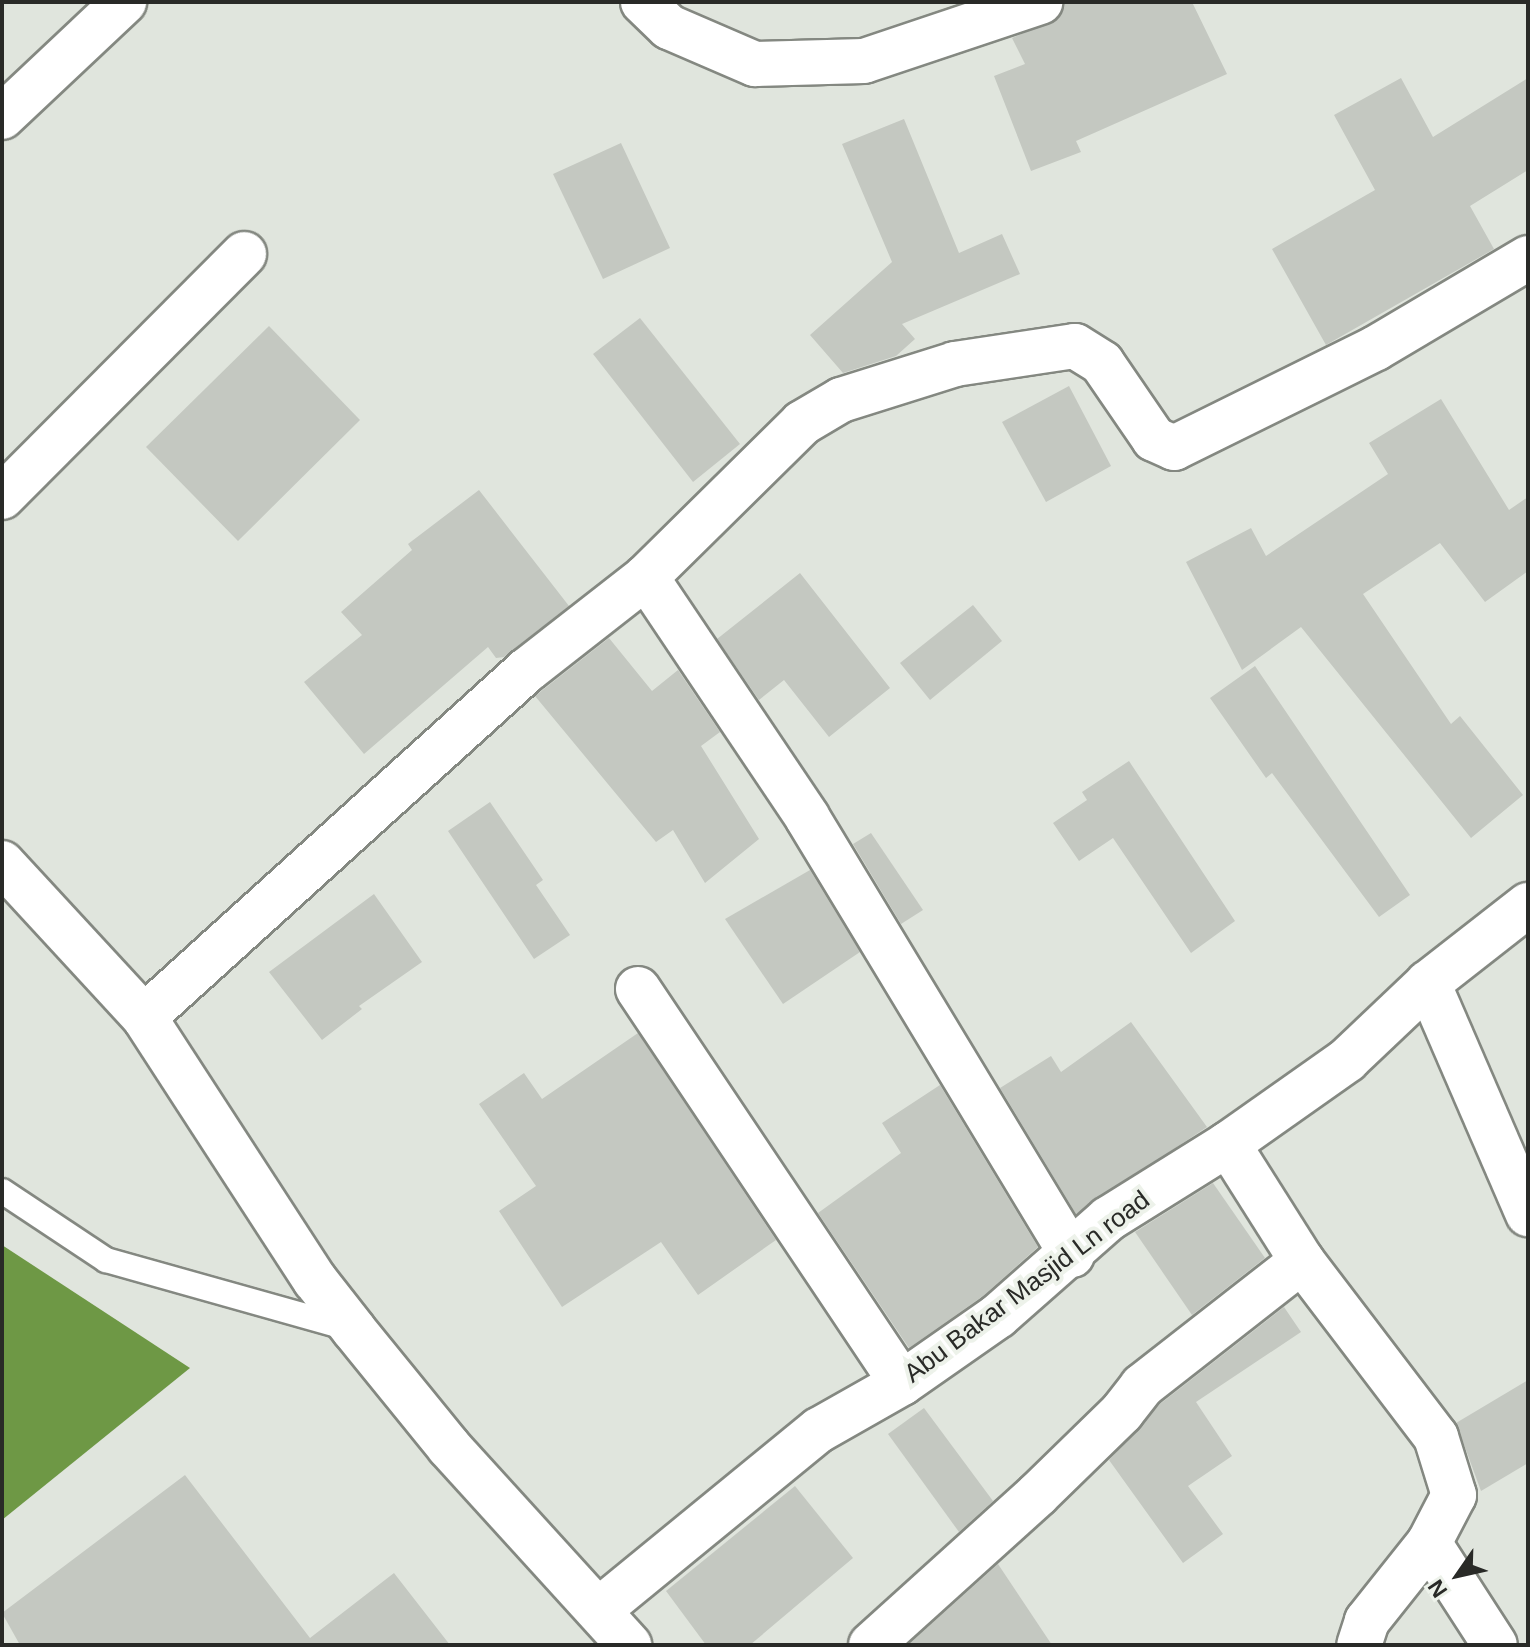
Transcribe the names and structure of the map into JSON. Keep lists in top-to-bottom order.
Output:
{
  "streets": {
    "street": ["Abu Bakar Masjid Ln road"]
  },
  "north": "bottom left"
}
